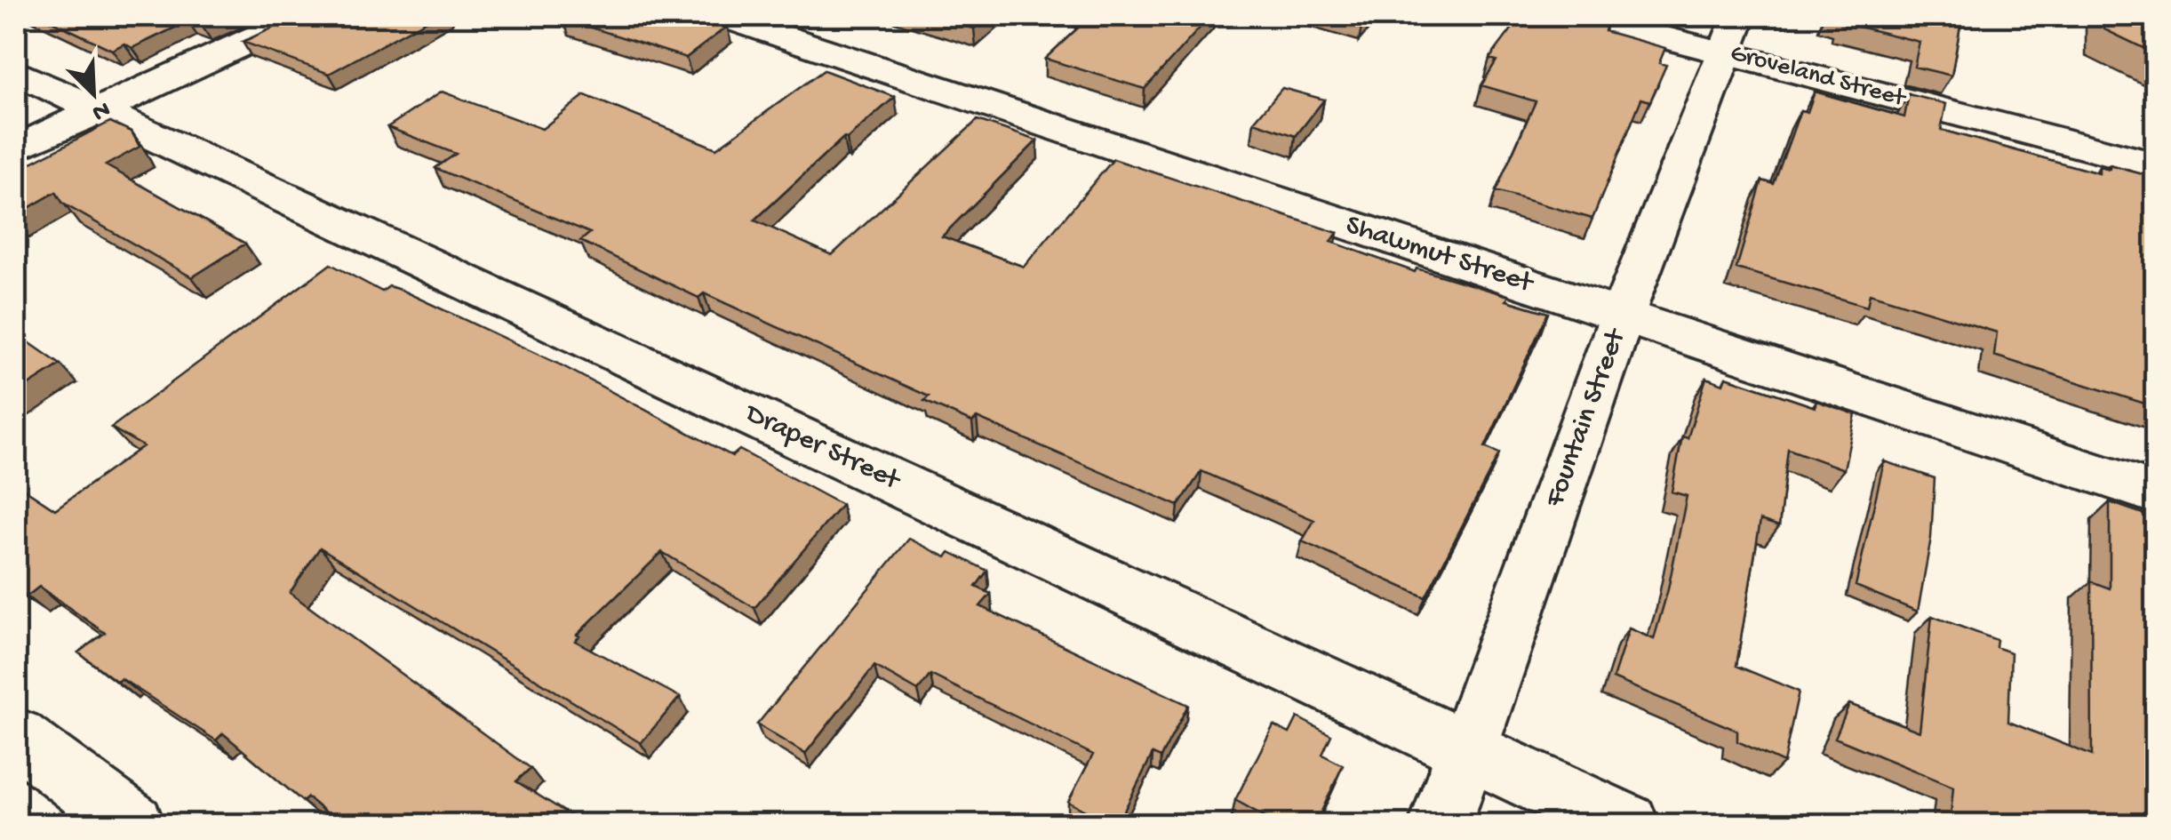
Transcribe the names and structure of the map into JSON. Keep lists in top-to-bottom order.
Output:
{
  "streets": {
    "street": [
      "Groveland Street",
      "Shawmut Street",
      "Fountain Street",
      "Draper Street"
    ]
  },
  "crossings": [
    ["Groveland Street", "Fountain Street"],
    ["Shawmut Street", "Fountain Street"],
    ["Fountain Street", "Draper Street"]
  ],
  "north": "bottom right"
}
